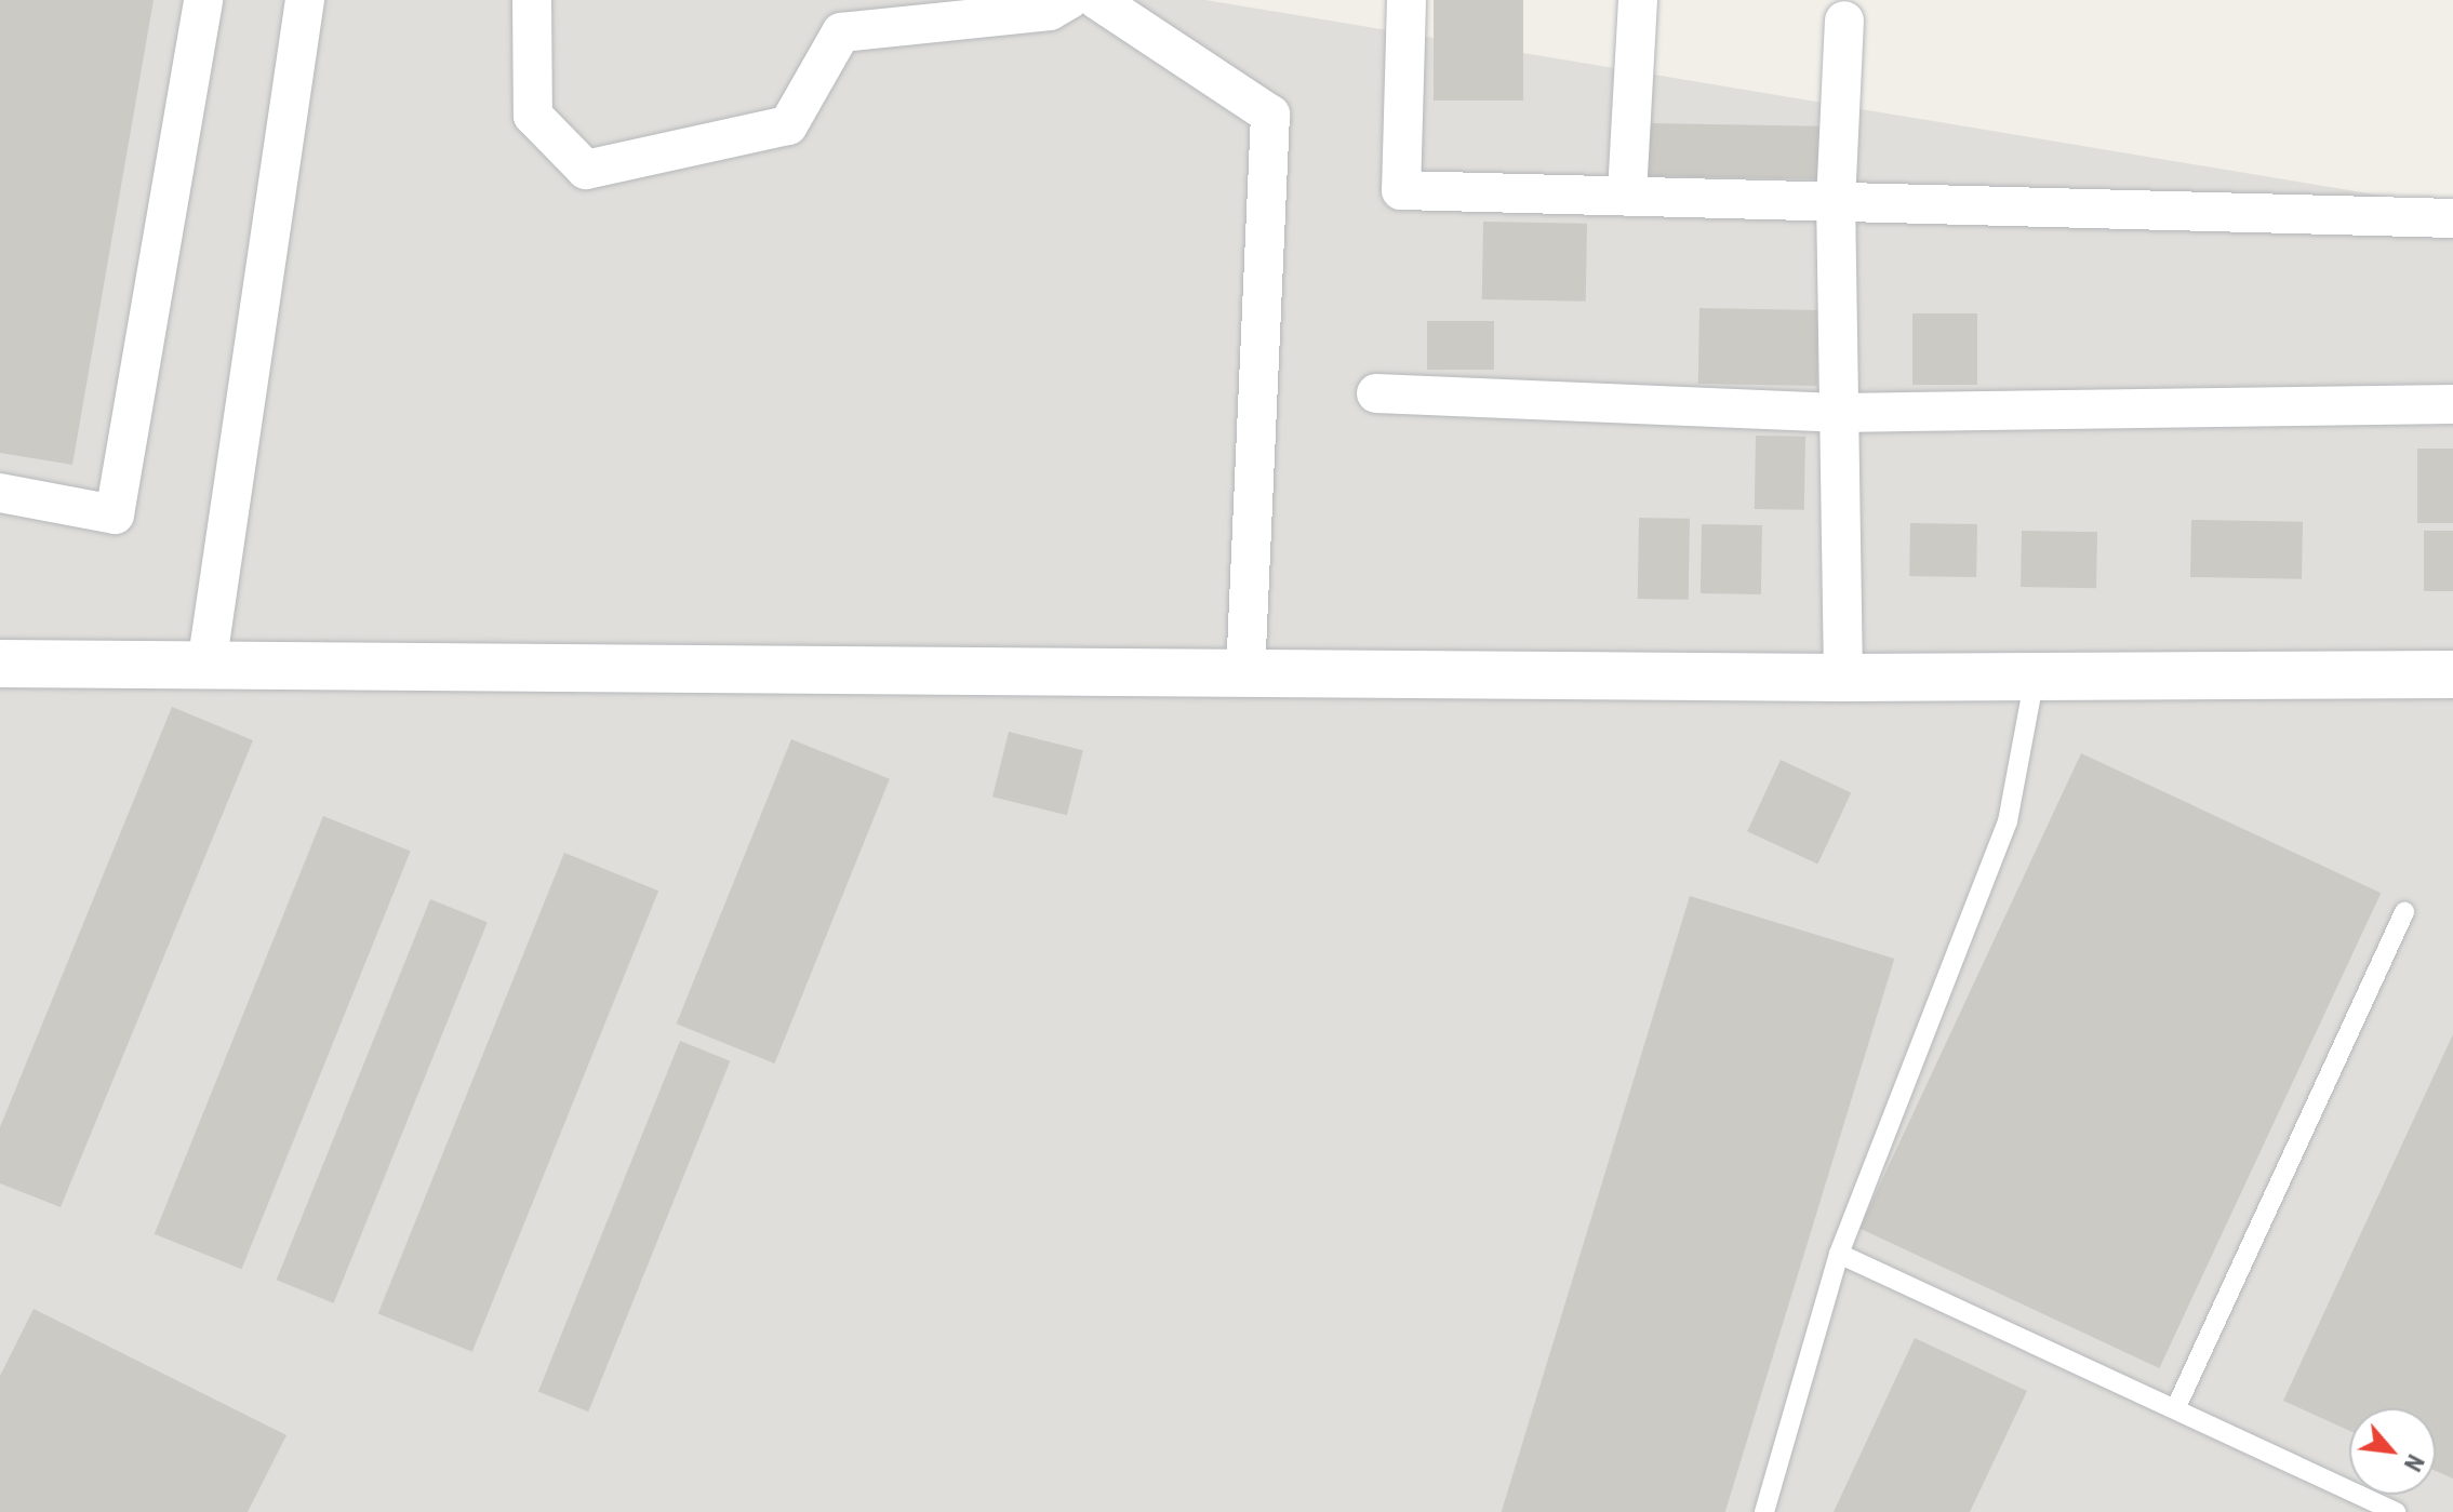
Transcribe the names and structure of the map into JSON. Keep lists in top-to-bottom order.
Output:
{
  "north": "bottom right"
}
